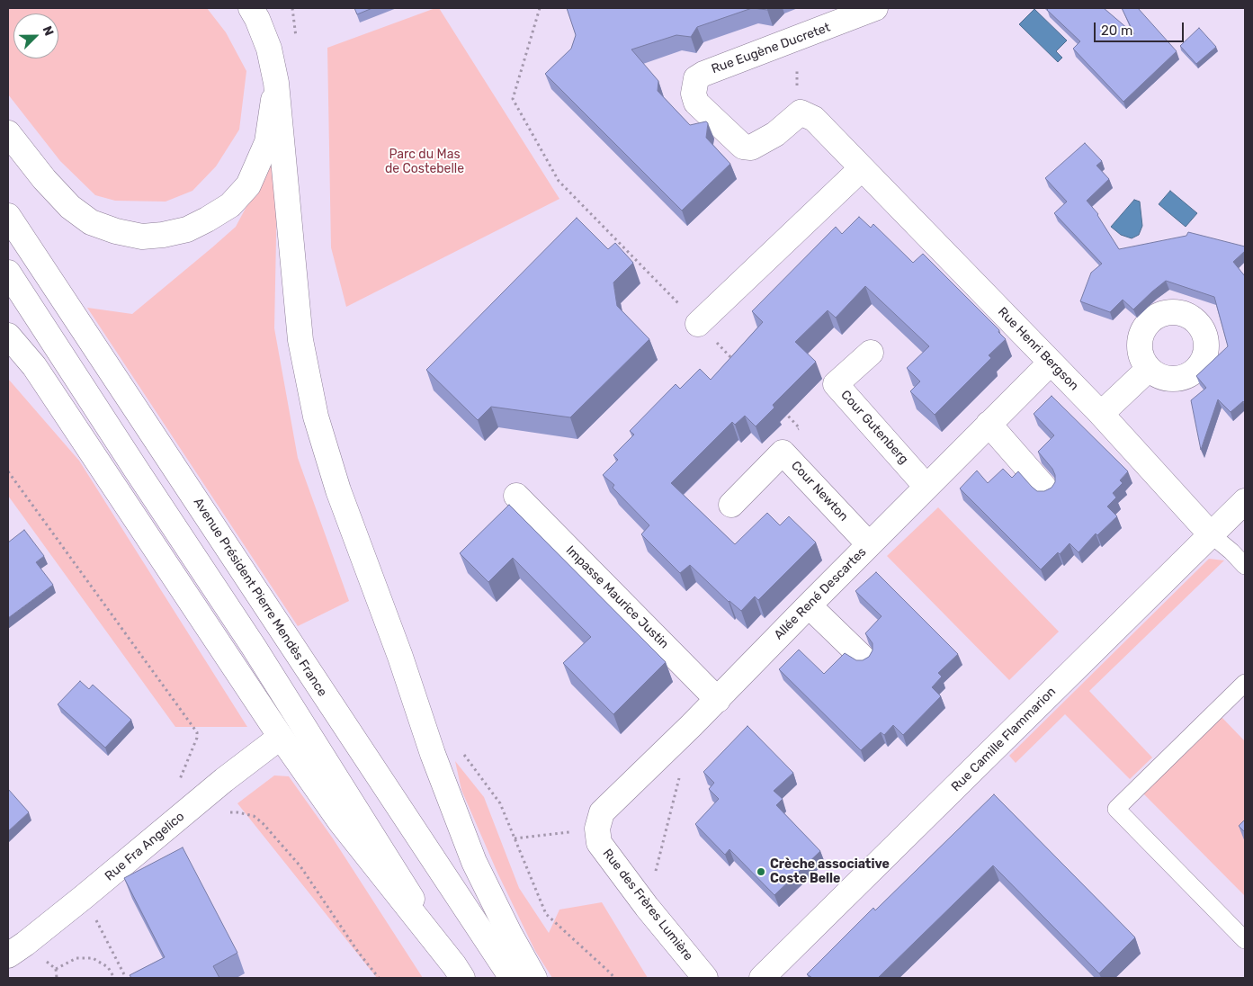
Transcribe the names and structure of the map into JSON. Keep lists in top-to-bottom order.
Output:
{
  "streets": {
    "street": [
      "Rue Eugène Ducretet",
      "Rue Henri Bergson",
      "Cour Gutenberg",
      "Cour Newton",
      "Allée René Descartes",
      "Avenue Président Pierre Mendès France",
      "Impasse Maurice Justin",
      "Rue Camille Flammarion",
      "Rue Fra Angelico",
      "Rue des Frères Lumière"
    ]
  },
  "crossings": [
    ["Rue Eugène Ducretet", "Rue Henri Bergson"],
    ["Rue Henri Bergson", "Allée René Descartes"],
    ["Rue Henri Bergson", "Rue Camille Flammarion"],
    ["Cour Gutenberg", "Allée René Descartes"],
    ["Cour Newton", "Allée René Descartes"],
    ["Allée René Descartes", "Impasse Maurice Justin"],
    ["Allée René Descartes", "Rue des Frères Lumière"]
  ],
  "parks": ["Parc du Mas de Costebelle"],
  "places": ["Crèche associative Coste Belle"],
  "scale_bar": "20 m",
  "north": "top right"
}
